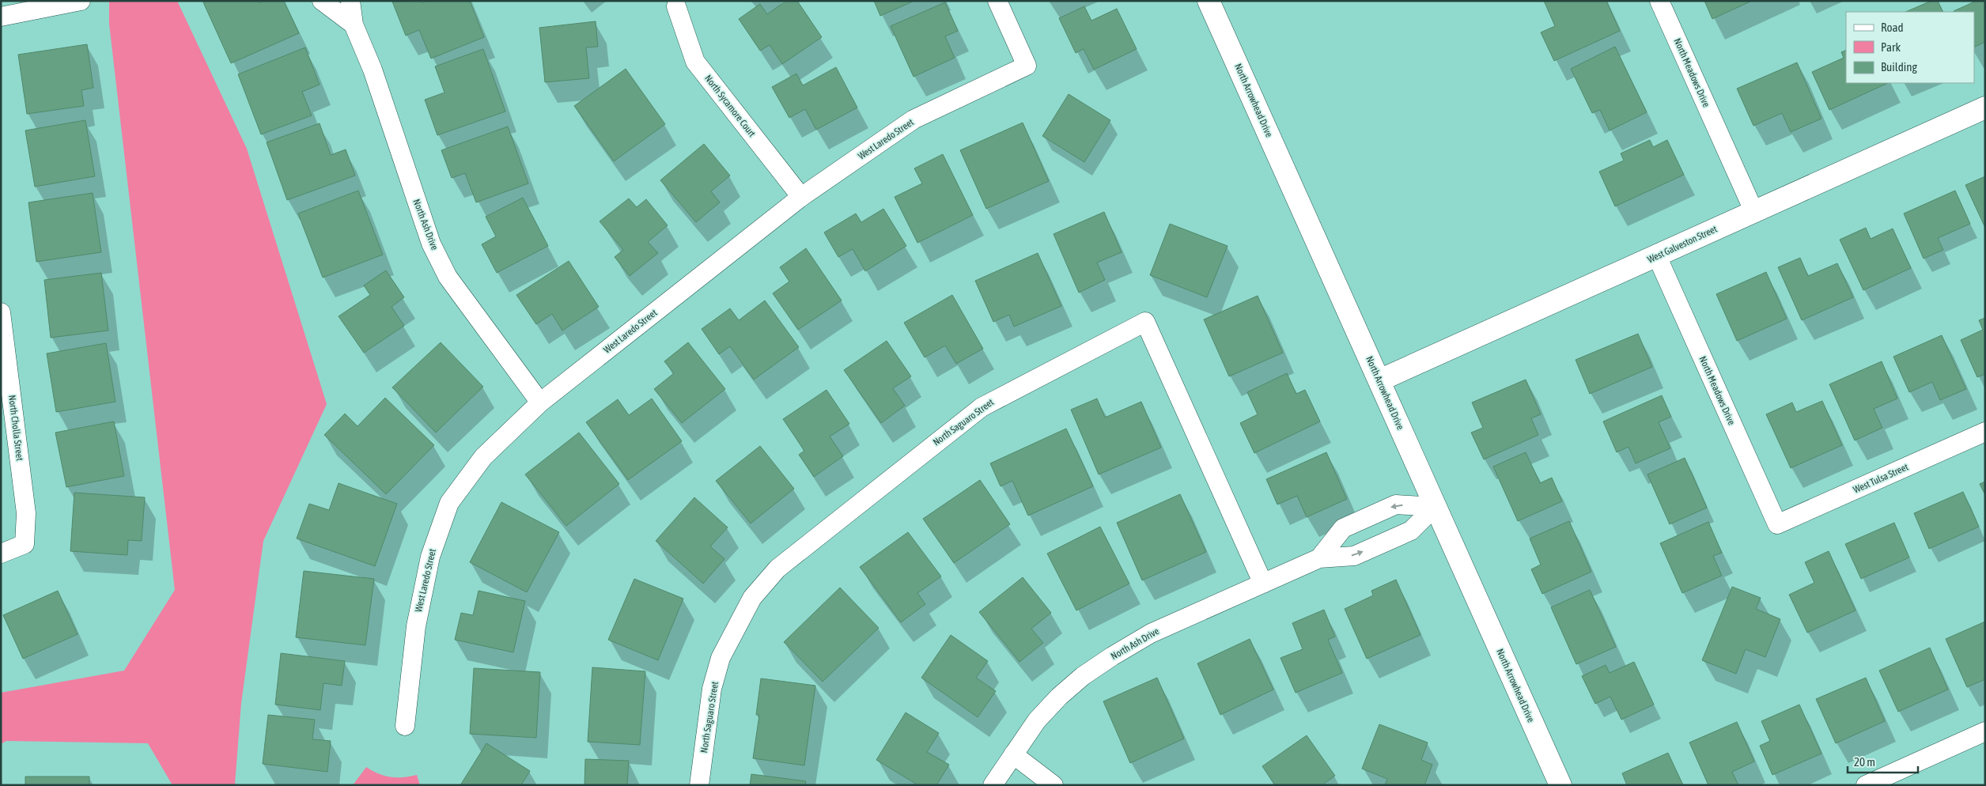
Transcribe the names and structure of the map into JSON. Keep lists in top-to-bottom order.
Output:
{
  "streets": {
    "street": [
      "North Meadows Drive",
      "North Arrowhead Drive",
      "North Sycamore Court",
      "West Laredo Street",
      "North Ash Drive",
      "West Galveston Street",
      "North Saguaro Street",
      "North Cholla Street",
      "West Tulsa Street"
    ]
  },
  "crossings": [
    ["North Meadows Drive", "West Galveston Street"],
    ["North Meadows Drive", "West Tulsa Street"],
    ["North Arrowhead Drive", "North Ash Drive"],
    ["North Arrowhead Drive", "West Galveston Street"],
    ["North Sycamore Court", "West Laredo Street"],
    ["West Laredo Street", "North Ash Drive"],
    ["North Ash Drive", "North Saguaro Street"]
  ],
  "legend": ["Road", "Park", "Building"],
  "scale_bar": "20 m"
}
